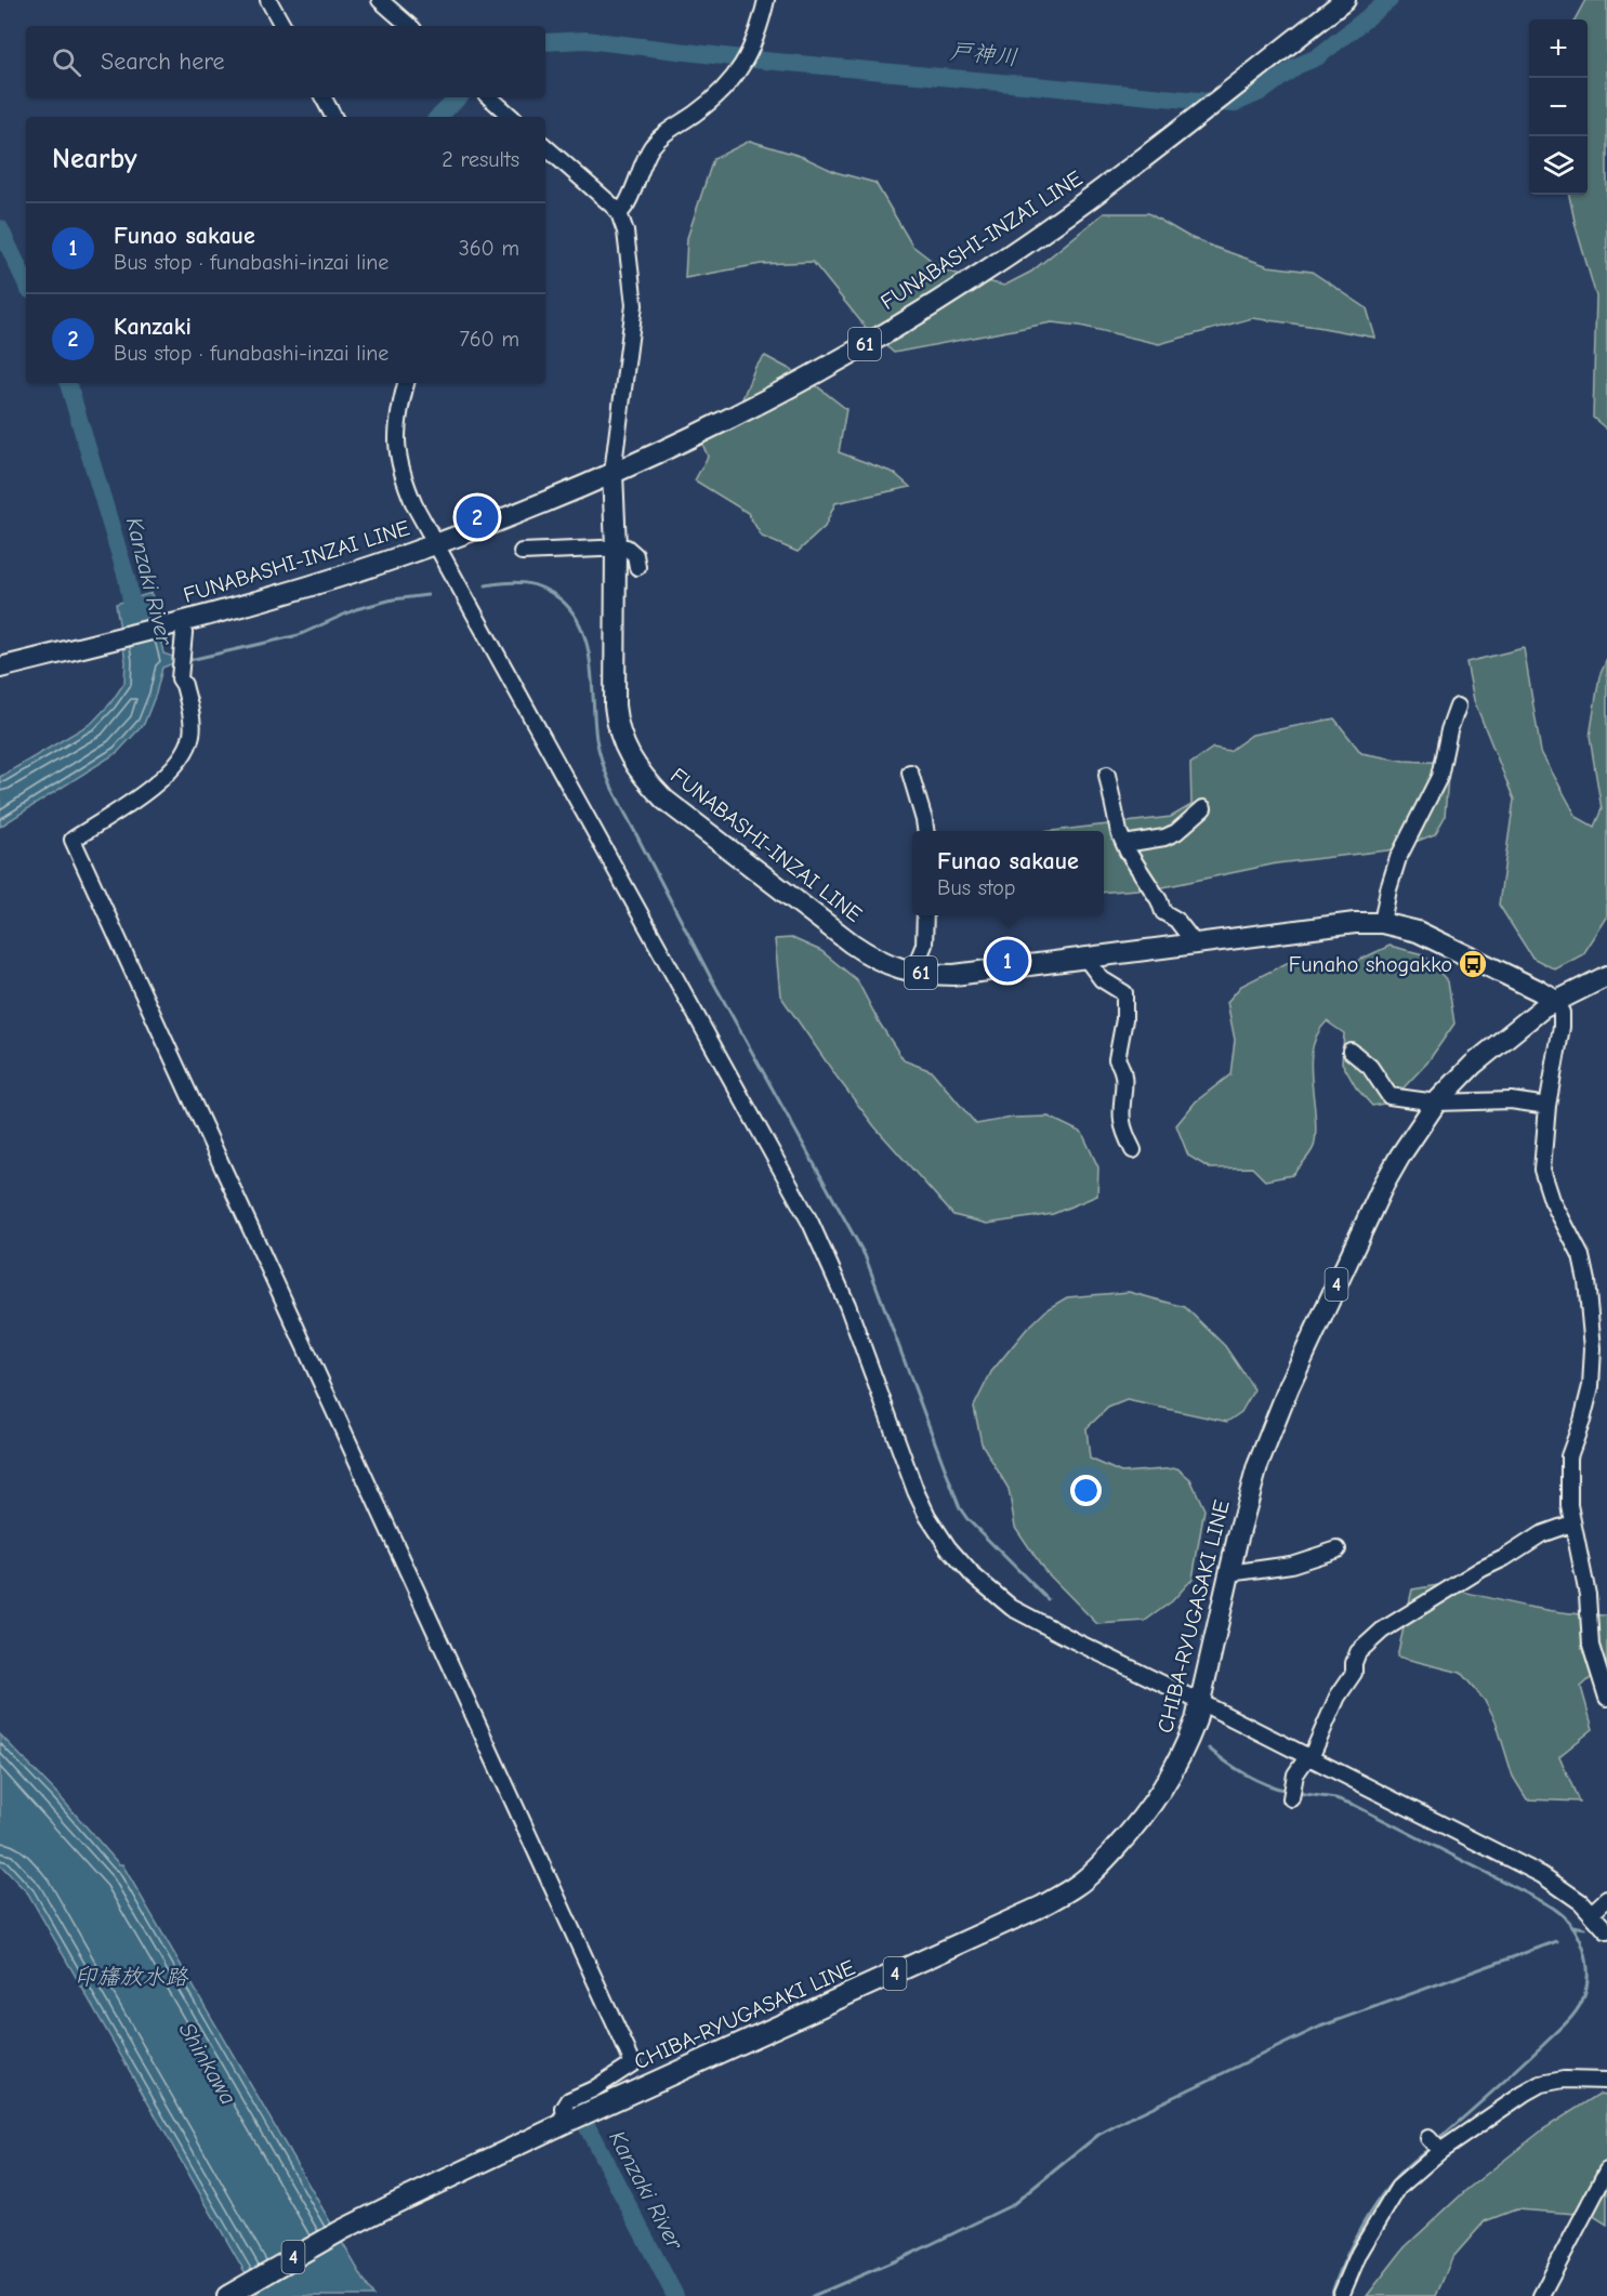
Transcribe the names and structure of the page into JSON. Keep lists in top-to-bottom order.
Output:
{
  "streets": {
    "main road": [
      "FUNABASHI-INZAI LINE",
      "61",
      "4",
      "CHIBA-RYUGASAKI LINE"
    ]
  },
  "crossings": [
    ["FUNABASHI-INZAI LINE", "CHIBA-RYUGASAKI LINE"]
  ],
  "water": [
    "戸神川",
    "Kanzaki River",
    "印旛放水路",
    "Shinkawa"
  ],
  "places": {
    "bus stop": ["Funaho shogakko"]
  },
  "page": {
    "map_buttons": ["+", "−"],
    "search": "Search here",
    "heading": ["Nearby", "2 results"],
    "list": [
      {
        "mark": "1",
        "name": "Funao sakaue",
        "note": "Bus stop · funabashi-inzai line",
        "value": "360 m"
      },
      {
        "mark": "2",
        "name": "Kanzaki",
        "note": "Bus stop · funabashi-inzai line",
        "value": "760 m"
      }
    ],
    "pins": ["2", "1"],
    "popup": ["Funao sakaue", "Bus stop"]
  }
}
